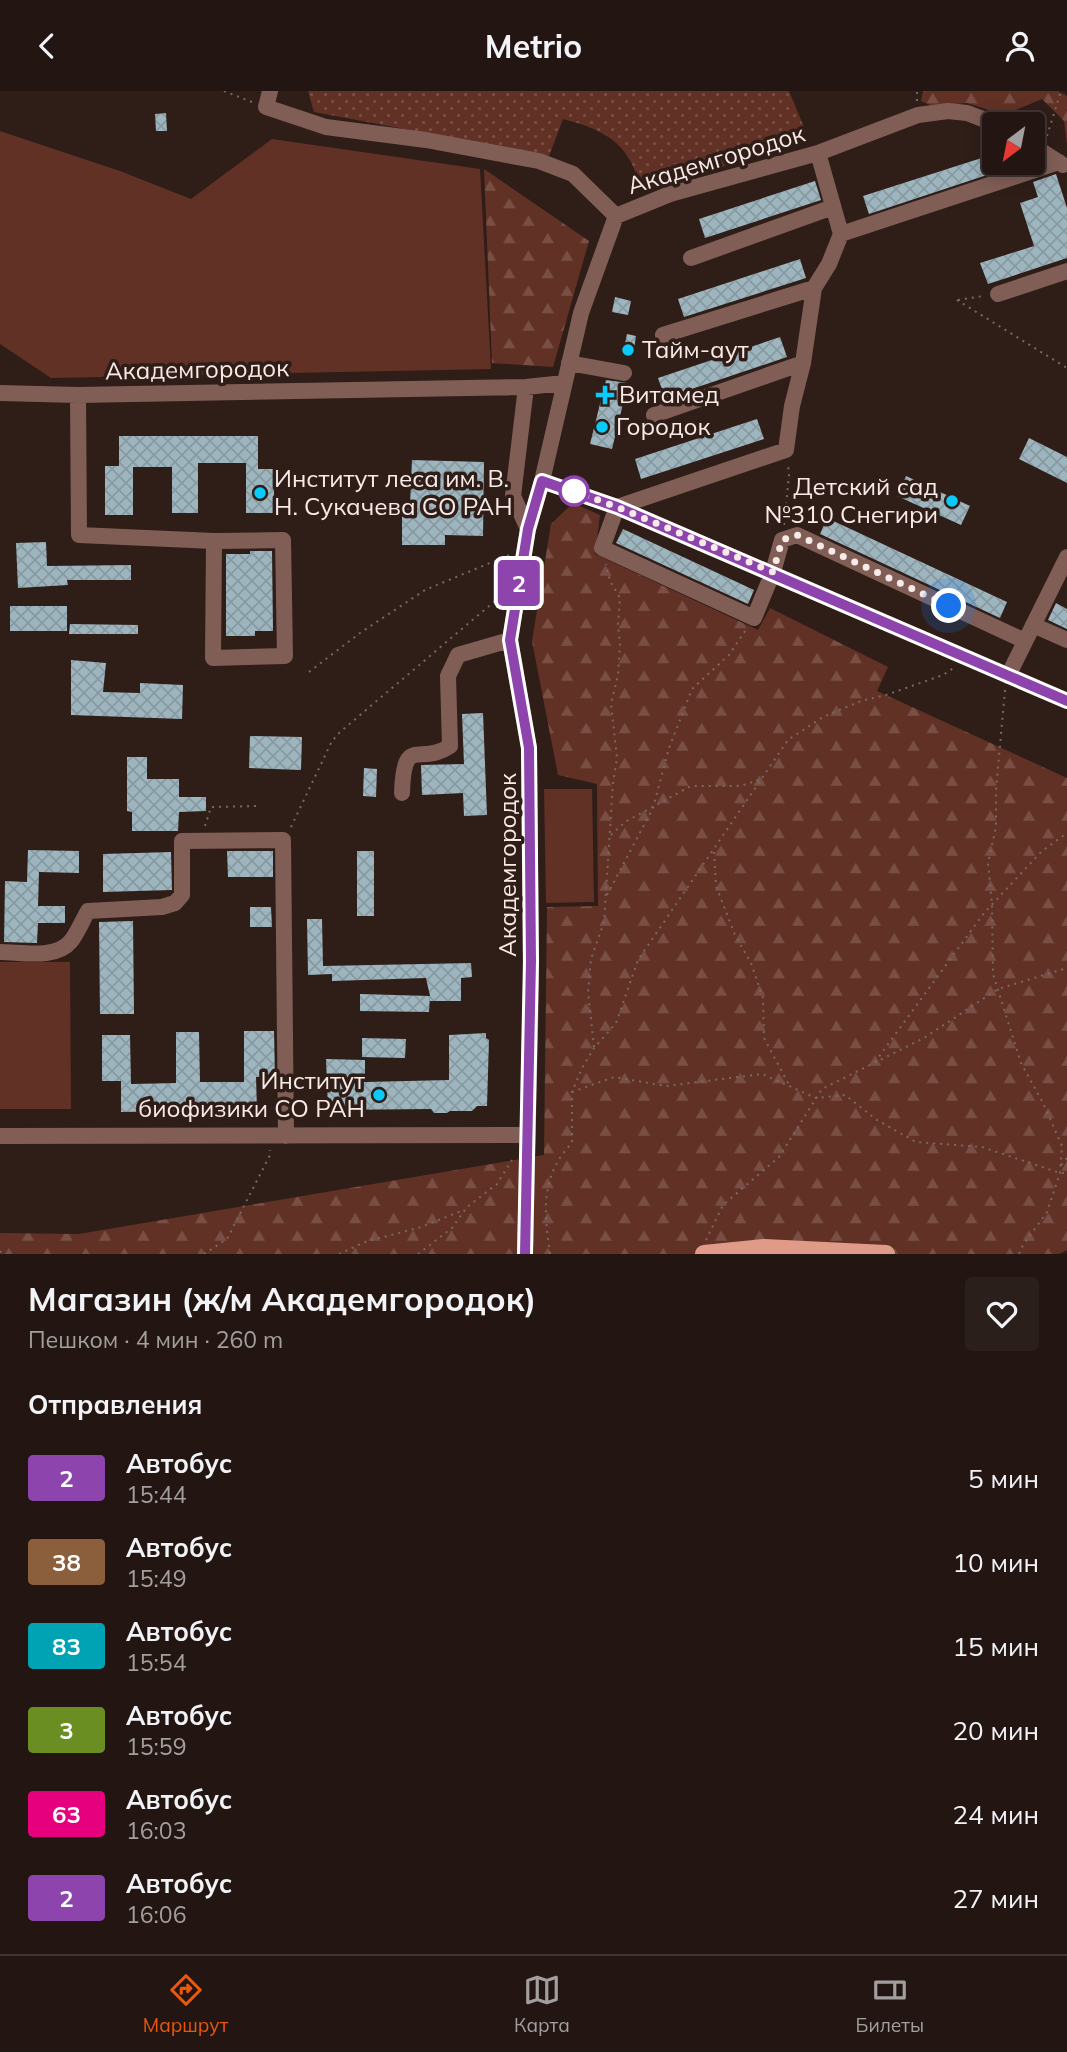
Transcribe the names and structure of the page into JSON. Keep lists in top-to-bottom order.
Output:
{
  "streets": {
    "street": ["Академгородок"]
  },
  "places": {
    "other": [
      "Тайм-аут",
      "Городок",
      "Институт леса им. В. Н. Сукачева СО РАН",
      "Детский сад №310 Снегири",
      "Институт биофизики СО РАН"
    ],
    "health": ["Витамед"]
  },
  "lines": ["bus line 2"],
  "north": "bottom left",
  "page": {
    "header": "Metrio",
    "on_map": "2",
    "heading": [
      ["Магазин (ж/м Академгородок)", "Пешком · 4 мин · 260 m"],
      "Отправления"
    ],
    "list": [
      {
        "mark": "2",
        "name": "Автобус",
        "note": "15:44",
        "value": "5 мин"
      },
      {
        "mark": "38",
        "name": "Автобус",
        "note": "15:49",
        "value": "10 мин"
      },
      {
        "mark": "83",
        "name": "Автобус",
        "note": "15:54",
        "value": "15 мин"
      },
      {
        "mark": "3",
        "name": "Автобус",
        "note": "15:59",
        "value": "20 мин"
      },
      {
        "mark": "63",
        "name": "Автобус",
        "note": "16:03",
        "value": "24 мин"
      },
      {
        "mark": "2",
        "name": "Автобус",
        "note": "16:06",
        "value": "27 мин"
      }
    ],
    "tabs": ["Маршрут", "Карта", "Билеты"]
  }
}
